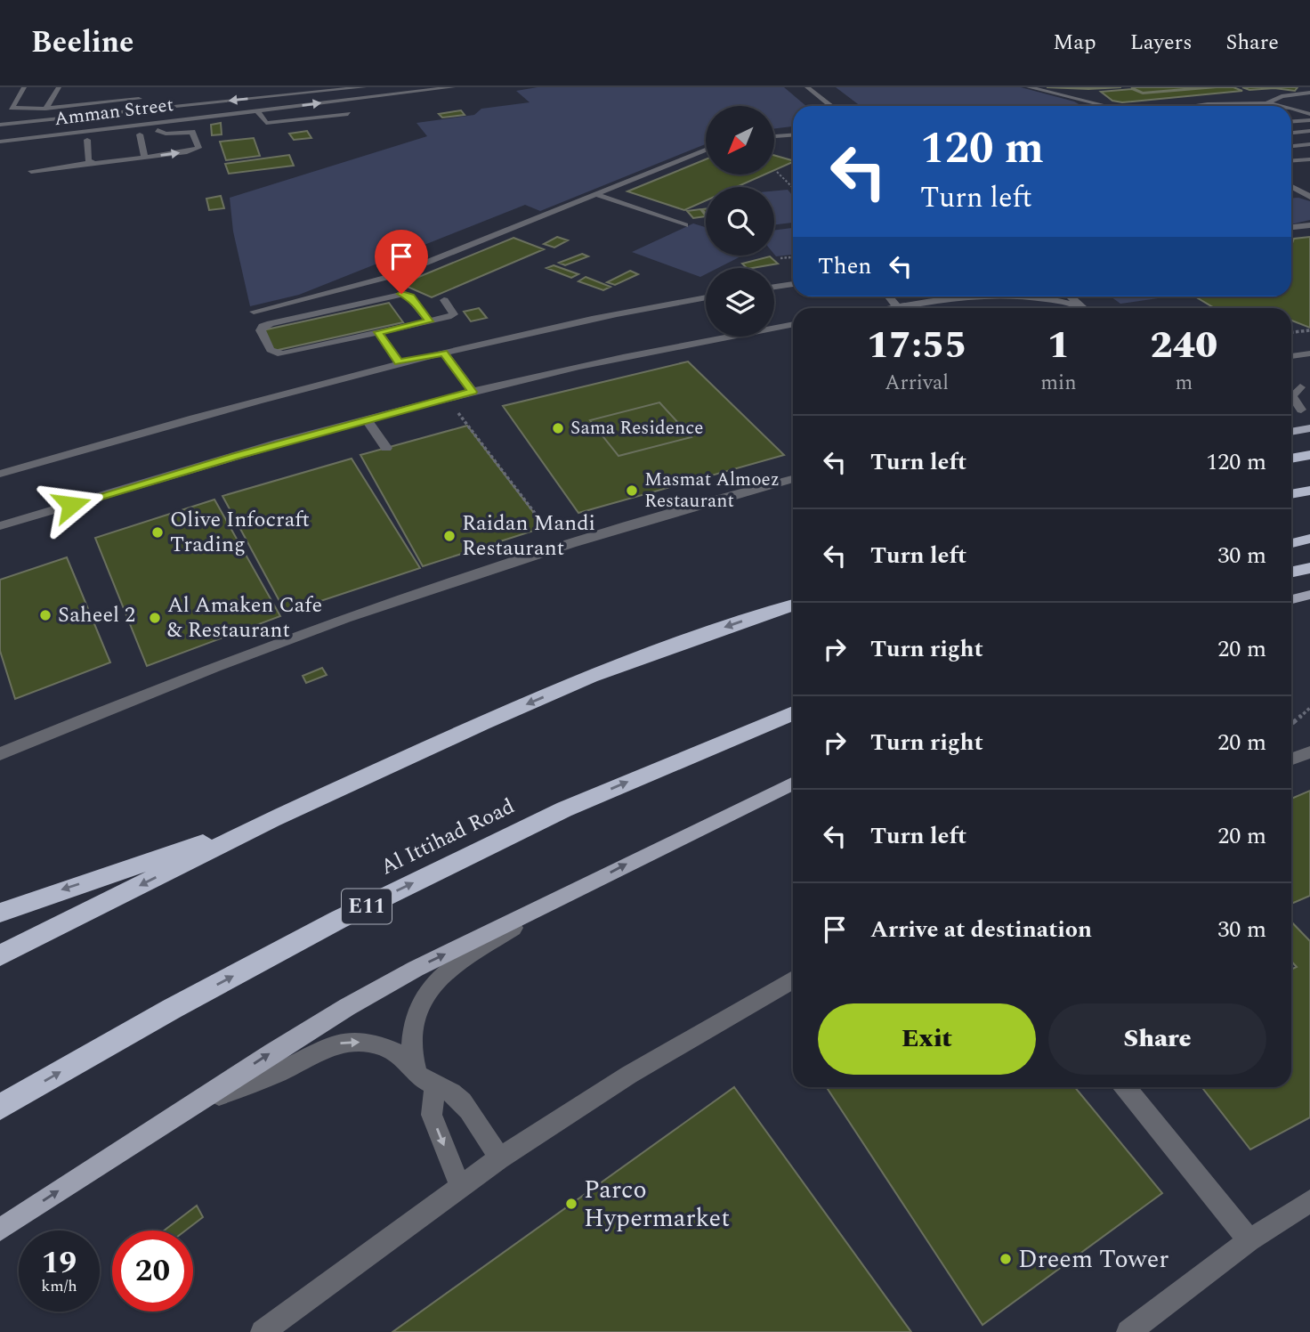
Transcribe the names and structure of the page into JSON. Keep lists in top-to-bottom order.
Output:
{
  "streets": {
    "highway": ["Al Ittihad Road", "E11"],
    "street": ["Amman Street"]
  },
  "places": [
    "Sama Residence",
    "Masmat Almoez Restaurant",
    "Olive Infocraft Trading",
    "Raidan Mandi Restaurant",
    "Saheel 2",
    "Al Amaken Cafe & Restaurant",
    "Parco Hypermarket",
    "Dreem Tower"
  ],
  "north": "bottom left",
  "page": {
    "header": "Beeline",
    "nav": ["Map", "Layers", "Share"],
    "turn": ["120 m", "Turn left"],
    "then": "Then",
    "eta": [
      "17:55",
      "Arrival",
      "1",
      "min",
      "240",
      "m"
    ],
    "list": [
      {
        "name": "Turn left",
        "value": "120 m"
      },
      {
        "name": "Turn left",
        "value": "30 m"
      },
      {
        "name": "Turn right",
        "value": "20 m"
      },
      {
        "name": "Turn right",
        "value": "20 m"
      },
      {
        "name": "Turn left",
        "value": "20 m"
      },
      {
        "name": "Arrive at destination",
        "value": "30 m"
      }
    ],
    "buttons": ["Exit", "Share"],
    "speed": "19 km/h",
    "limit": "20"
  }
}
